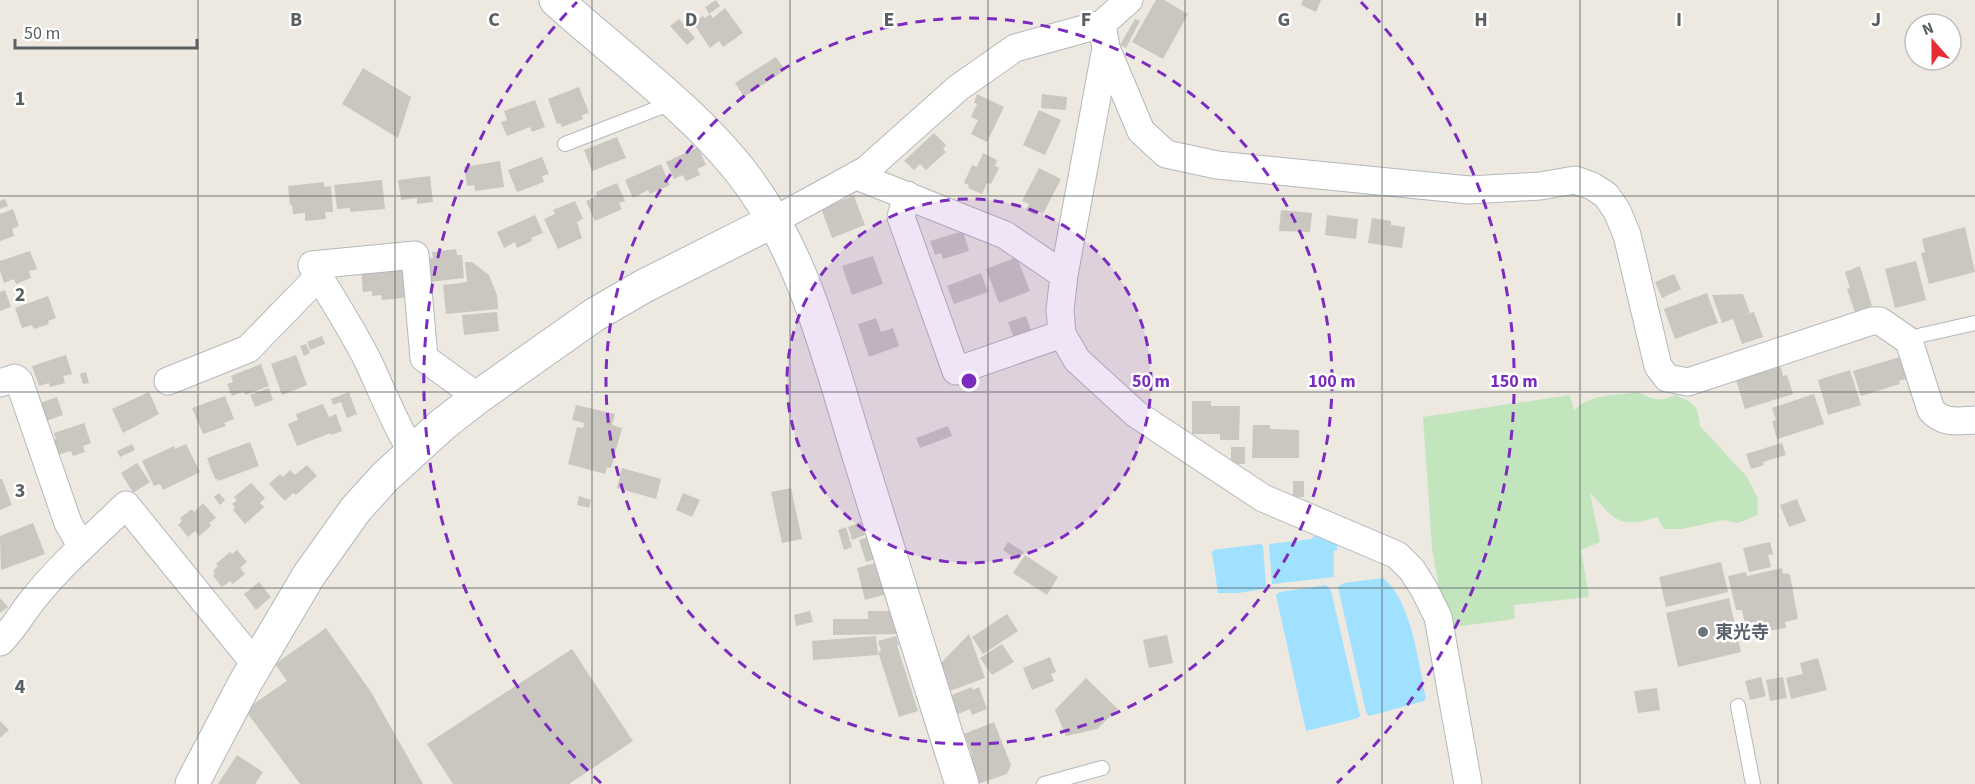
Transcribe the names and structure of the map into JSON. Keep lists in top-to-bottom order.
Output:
{
  "places": ["東光寺"],
  "scale_bar": "50 m",
  "north": "top",
  "grid": {
    "columns": [
      "B",
      "C",
      "D",
      "E",
      "F",
      "G",
      "H",
      "I",
      "J"
    ],
    "rows": [
      "1",
      "2",
      "3",
      "4"
    ]
  },
  "rings": ["50 m", "100 m", "150 m"]
}
